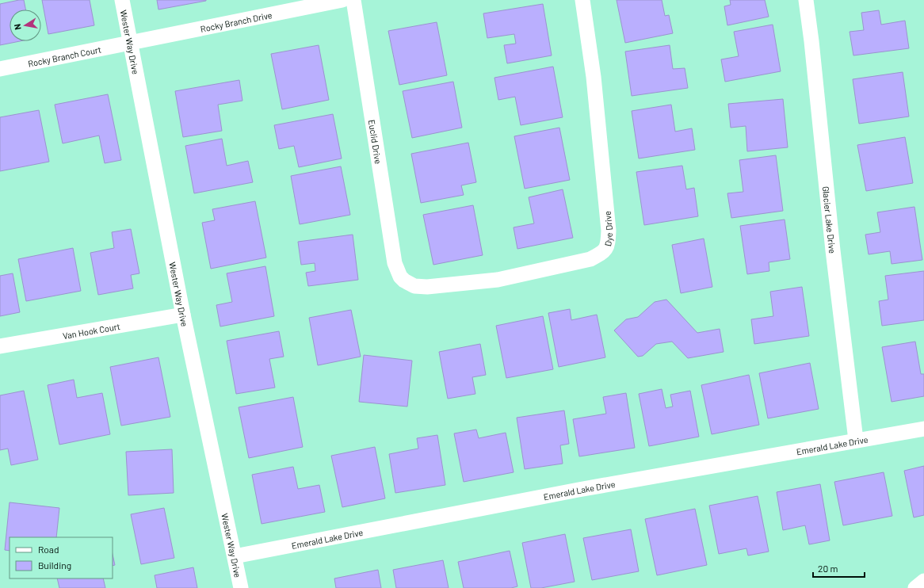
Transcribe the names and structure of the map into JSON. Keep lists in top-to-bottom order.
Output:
{
  "streets": {
    "street": [
      "Rocky Branch Drive",
      "Wester Way Drive",
      "Rocky Branch Court",
      "Euclid Drive",
      "Glacier Lake Drive",
      "Dye Drive",
      "Van Hook Court",
      "Emerald Lake Drive"
    ]
  },
  "crossings": [
    ["Rocky Branch Drive", "Wester Way Drive"],
    ["Rocky Branch Drive", "Rocky Branch Court"],
    ["Wester Way Drive", "Rocky Branch Court"],
    ["Wester Way Drive", "Van Hook Court"],
    ["Wester Way Drive", "Emerald Lake Drive"],
    ["Euclid Drive", "Dye Drive"],
    ["Glacier Lake Drive", "Emerald Lake Drive"]
  ],
  "legend": ["Road", "Building"],
  "scale_bar": "20 m",
  "north": "left"
}
